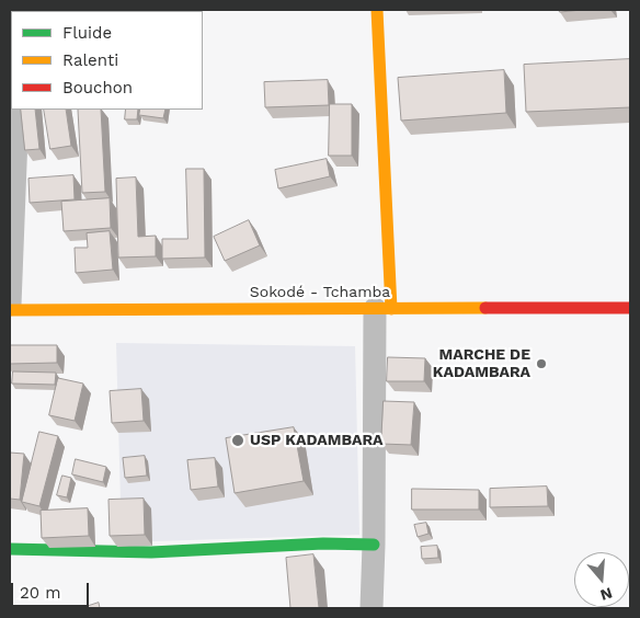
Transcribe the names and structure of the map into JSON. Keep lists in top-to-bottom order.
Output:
{
  "streets": {
    "street": ["Sokodé - Tchamba"]
  },
  "places": ["MARCHE DE KADAMBARA", "USP KADAMBARA"],
  "legend": ["Fluide", "Ralenti", "Bouchon"],
  "scale_bar": "20 m",
  "north": "bottom"
}
